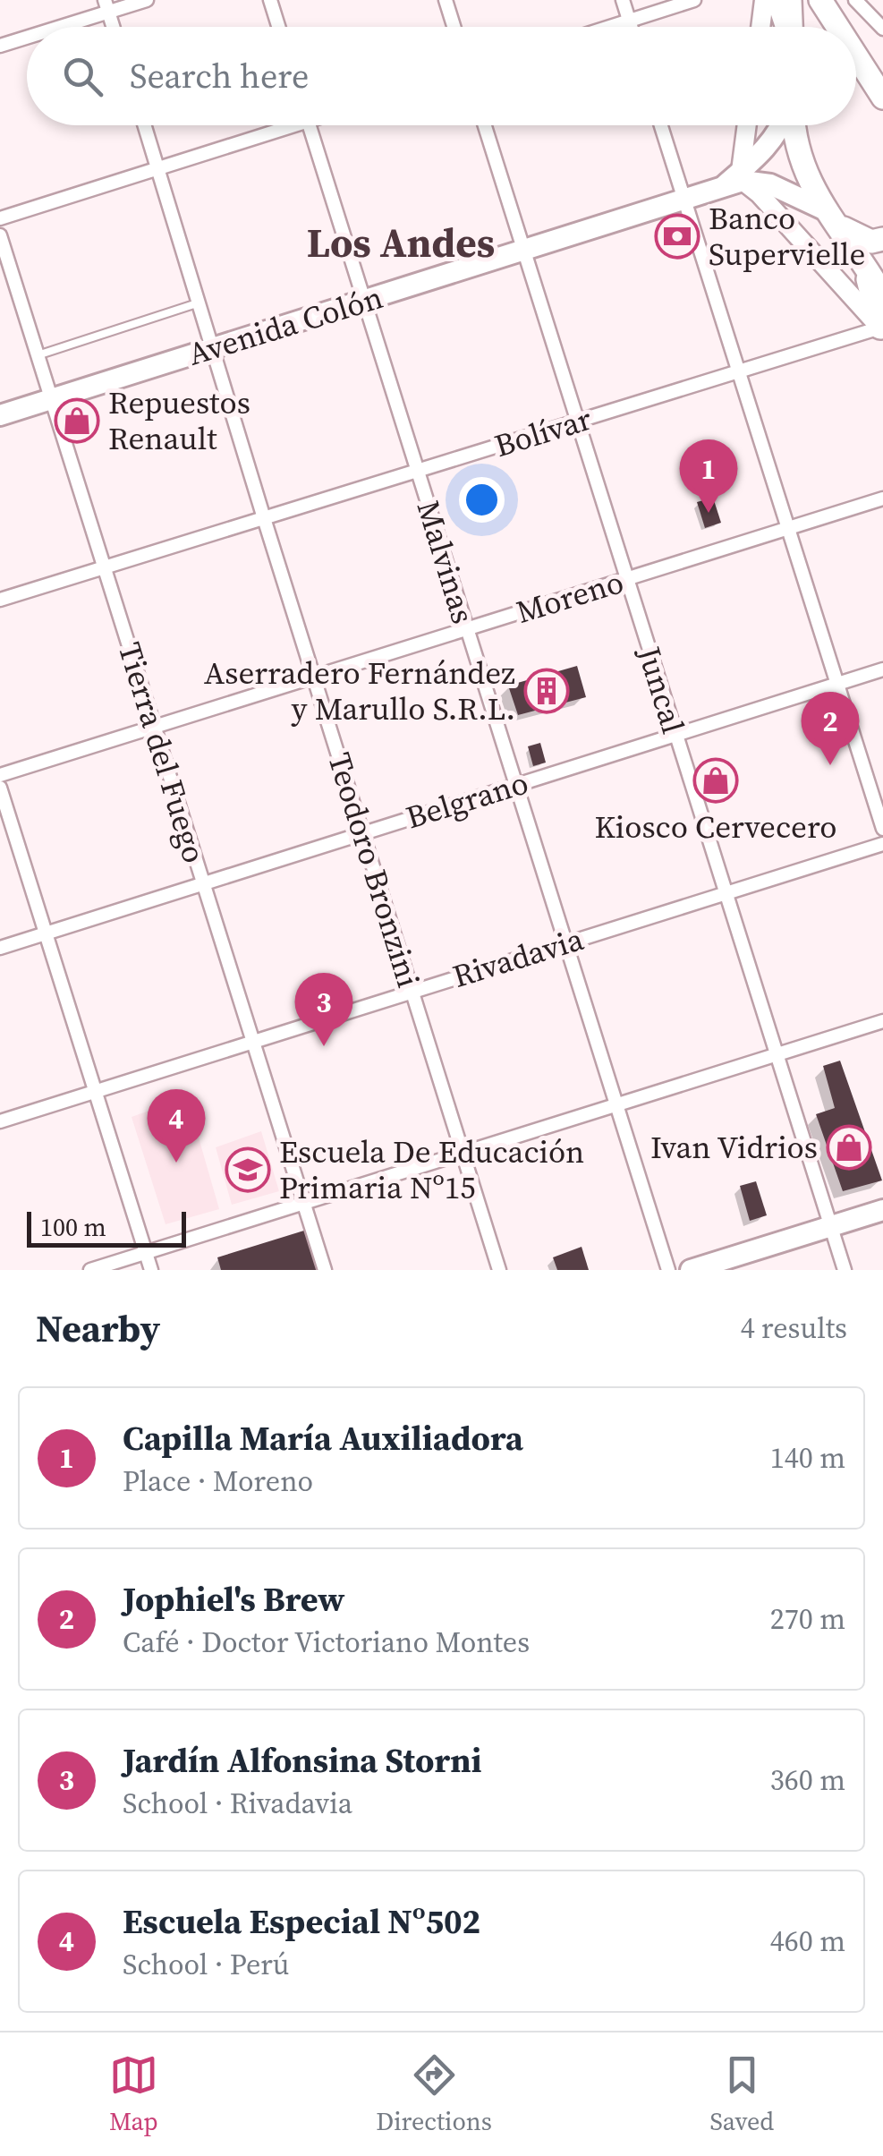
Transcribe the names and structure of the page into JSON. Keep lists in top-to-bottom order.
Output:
{
  "streets": {
    "main road": ["Avenida Colón"],
    "street": [
      "Bolívar",
      "Malvinas",
      "Moreno",
      "Juncal",
      "Tierra del Fuego",
      "Belgrano",
      "Teodoro Bronzini",
      "Rivadavia"
    ]
  },
  "crossings": [
    ["Avenida Colón", "Malvinas"],
    ["Avenida Colón", "Juncal"],
    ["Avenida Colón", "Tierra del Fuego"],
    ["Avenida Colón", "Teodoro Bronzini"],
    ["Bolívar", "Malvinas"],
    ["Bolívar", "Juncal"],
    ["Bolívar", "Tierra del Fuego"],
    ["Bolívar", "Teodoro Bronzini"],
    ["Malvinas", "Moreno"],
    ["Malvinas", "Belgrano"],
    ["Malvinas", "Rivadavia"],
    ["Moreno", "Juncal"],
    ["Moreno", "Tierra del Fuego"],
    ["Moreno", "Teodoro Bronzini"],
    ["Juncal", "Belgrano"],
    ["Juncal", "Rivadavia"],
    ["Tierra del Fuego", "Belgrano"],
    ["Tierra del Fuego", "Rivadavia"],
    ["Belgrano", "Teodoro Bronzini"],
    ["Teodoro Bronzini", "Rivadavia"]
  ],
  "districts": ["Los Andes"],
  "places": {
    "bank": ["Banco Supervielle"],
    "shop": ["Repuestos Renault", "Kiosco Cervecero", "Ivan Vidrios"],
    "building": ["Aserradero Fernández y Marullo S.R.L."],
    "school or university": ["Escuela De Educación Primaria Nº15"]
  },
  "scale_bar": "100 m",
  "page": {
    "search": "Search here",
    "pins": [
      "1",
      "2",
      "3",
      "4"
    ],
    "scale": "100 m",
    "heading": ["Nearby", "4 results"],
    "list": [
      {
        "mark": "1",
        "name": "Capilla María Auxiliadora",
        "note": "Place · Moreno",
        "value": "140 m"
      },
      {
        "mark": "2",
        "name": "Jophiel's Brew",
        "note": "Café · Doctor Victoriano Montes",
        "value": "270 m"
      },
      {
        "mark": "3",
        "name": "Jardín Alfonsina Storni",
        "note": "School · Rivadavia",
        "value": "360 m"
      },
      {
        "mark": "4",
        "name": "Escuela Especial Nº502",
        "note": "School · Perú",
        "value": "460 m"
      }
    ],
    "nav": ["Map", "Directions", "Saved"]
  }
}
